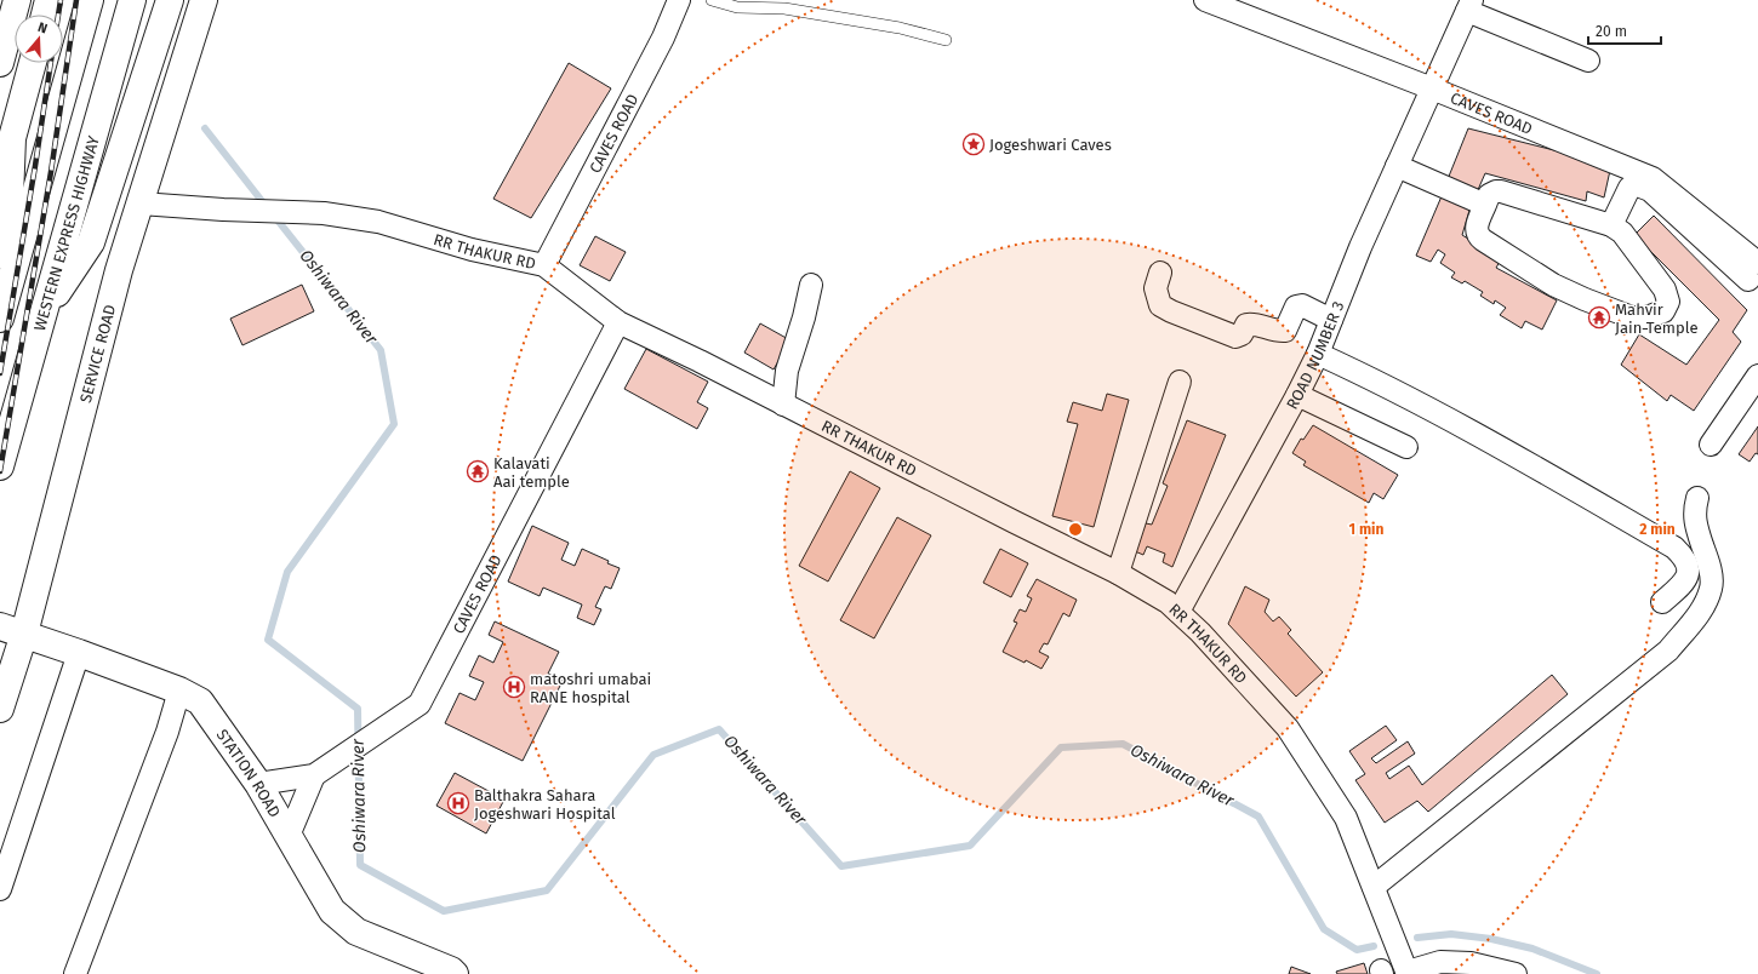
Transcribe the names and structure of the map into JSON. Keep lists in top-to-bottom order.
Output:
{
  "streets": {
    "main road": ["WESTERN EXPRESS HIGHWAY", "SERVICE ROAD", "STATION ROAD"],
    "street": ["CAVES ROAD", "RR THAKUR RD", "ROAD NUMBER 3"]
  },
  "crossings": [
    ["CAVES ROAD", "RR THAKUR RD"],
    ["CAVES ROAD", "ROAD NUMBER 3"],
    ["CAVES ROAD", "STATION ROAD"],
    ["RR THAKUR RD", "SERVICE ROAD"],
    ["RR THAKUR RD", "ROAD NUMBER 3"],
    ["SERVICE ROAD", "STATION ROAD"]
  ],
  "water": ["Oshiwara River"],
  "places": {
    "place": ["Jogeshwari Caves"],
    "temple": ["Mahvir Jain Temple", "Kalavati Aai temple"],
    "hospital": ["matoshri umabai RANE hospital", "Balthakra Sahara Jogeshwari Hospital"]
  },
  "scale_bar": "20 m",
  "north": "top",
  "rings": ["1 min", "2 min"]
}
